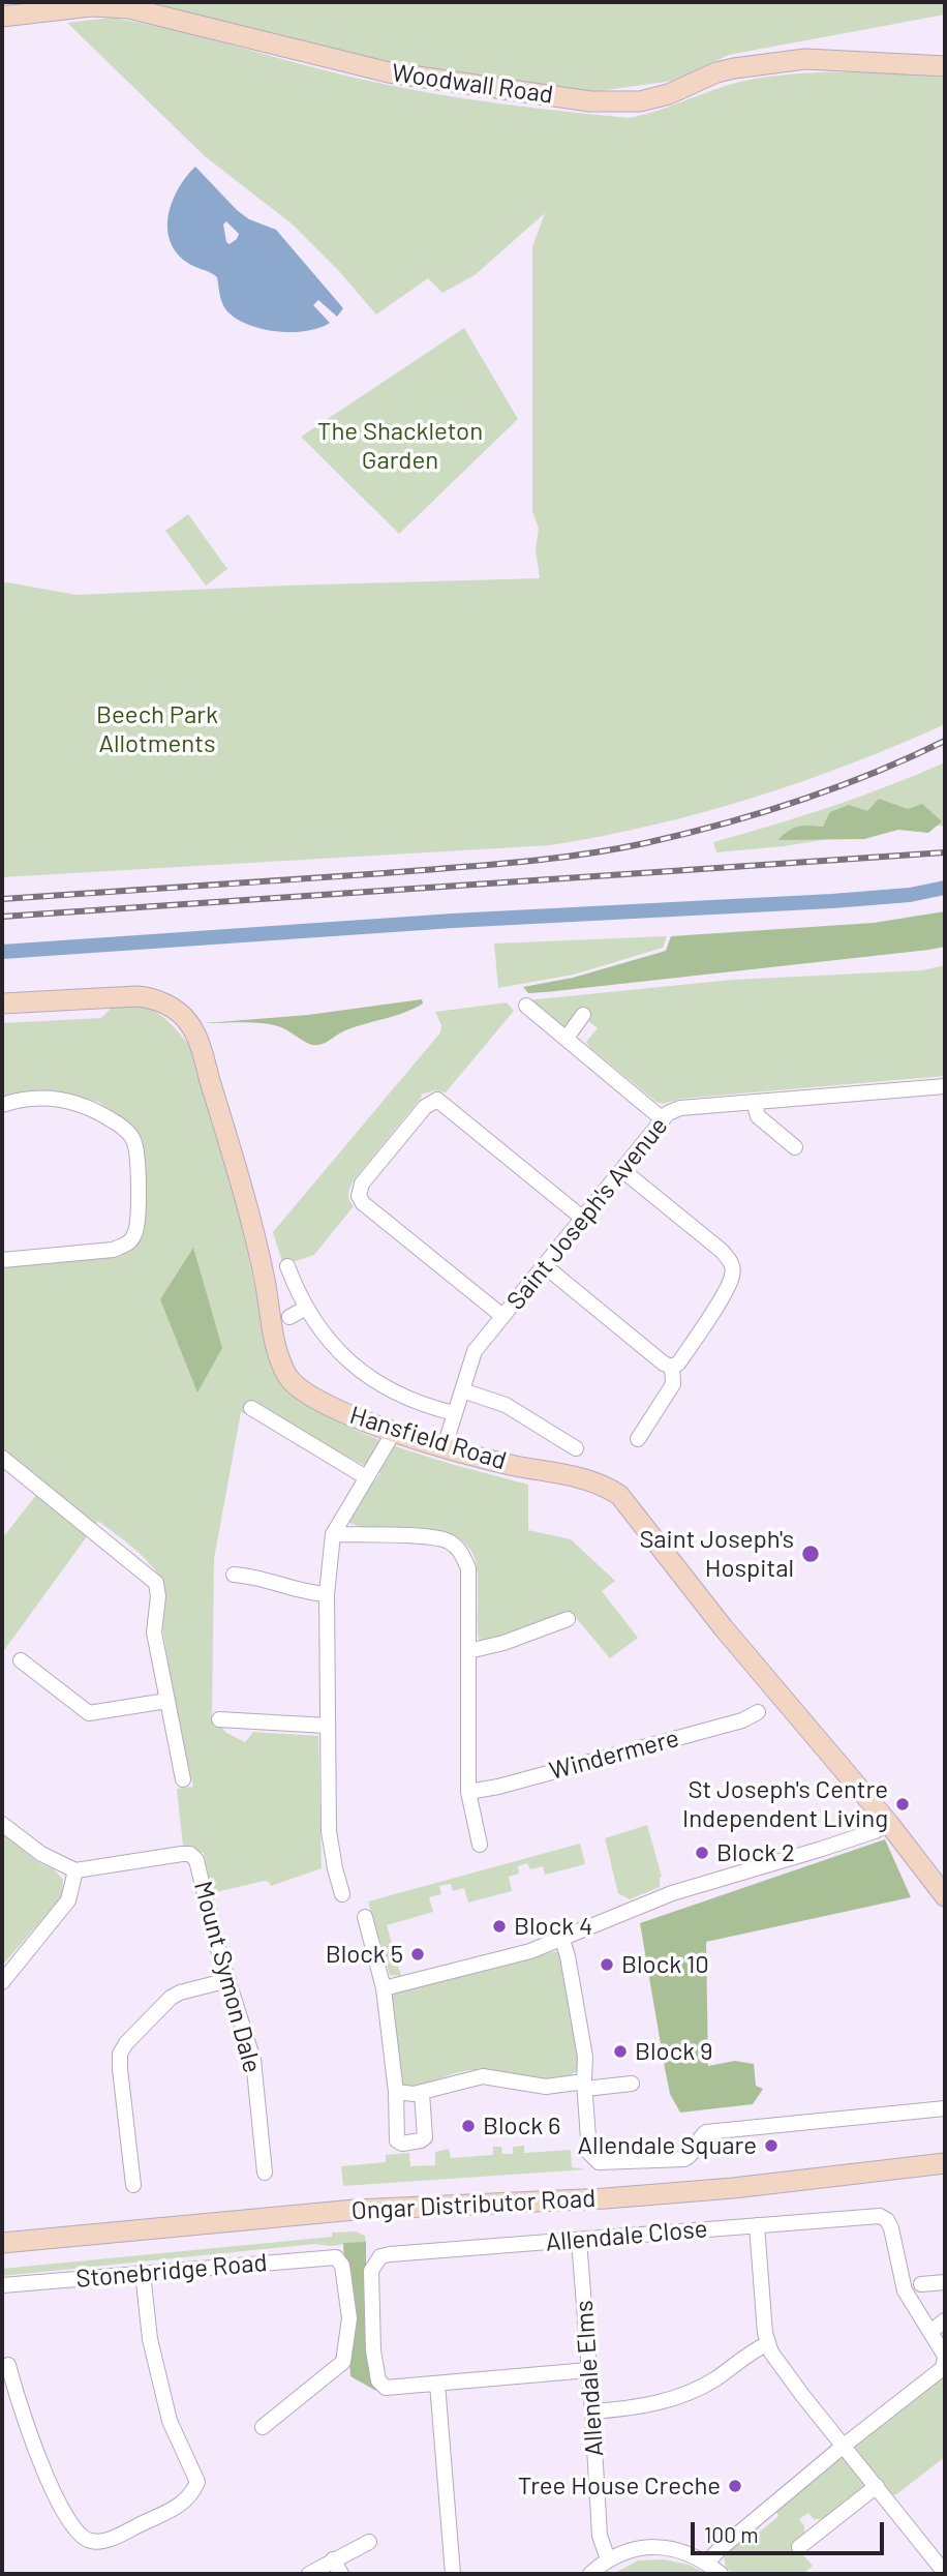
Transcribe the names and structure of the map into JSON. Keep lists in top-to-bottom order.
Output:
{
  "streets": {
    "street": [
      "Woodwall Road",
      "Saint Joseph's Avenue",
      "Hansfield Road",
      "Windermere",
      "Mount Symon Dale",
      "Ongar Distributor Road",
      "Allendale Close",
      "Stonebridge Road",
      "Allendale Elms"
    ]
  },
  "crossings": [
    ["Saint Joseph's Avenue", "Hansfield Road"],
    ["Allendale Close", "Allendale Elms"]
  ],
  "parks": ["The Shackleton Garden", "Beech Park Allotments"],
  "places": [
    "Saint Joseph's Hospital",
    "St Joseph's Centre Independent Living",
    "Block 2",
    "Block 4",
    "Block 5",
    "Block 10",
    "Block 9",
    "Block 6",
    "Allendale Square",
    "Tree House Creche"
  ],
  "scale_bar": "100 m"
}
